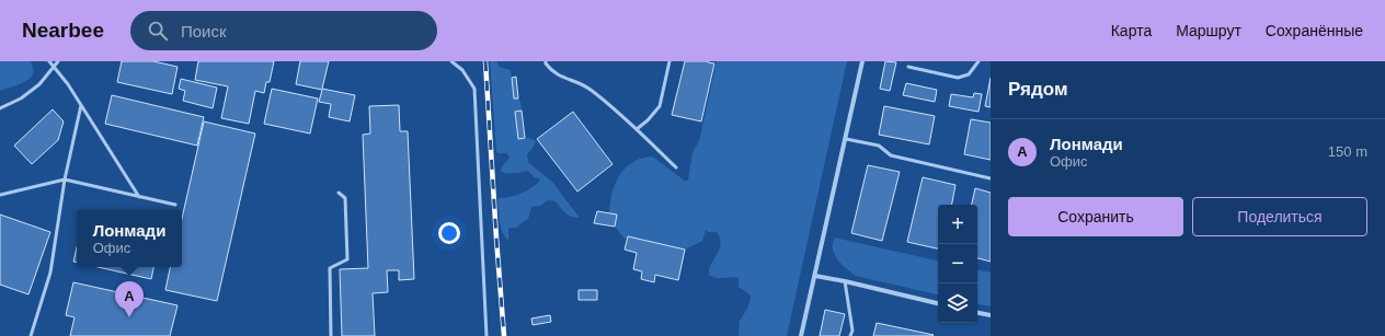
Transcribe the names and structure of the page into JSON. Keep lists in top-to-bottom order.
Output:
{
  "page": {
    "header": "Nearbee",
    "search": "Поиск",
    "nav": ["Карта", "Маршрут", "Сохранённые"],
    "heading": "Рядом",
    "list": [
      {
        "mark": "A",
        "name": "Лонмади",
        "note": "Офис",
        "value": "150 m"
      }
    ],
    "buttons": ["Сохранить", "Поделиться"],
    "map_buttons": ["+", "−"],
    "popup": ["Лонмади", "Офис"],
    "pins": "A"
  }
}
